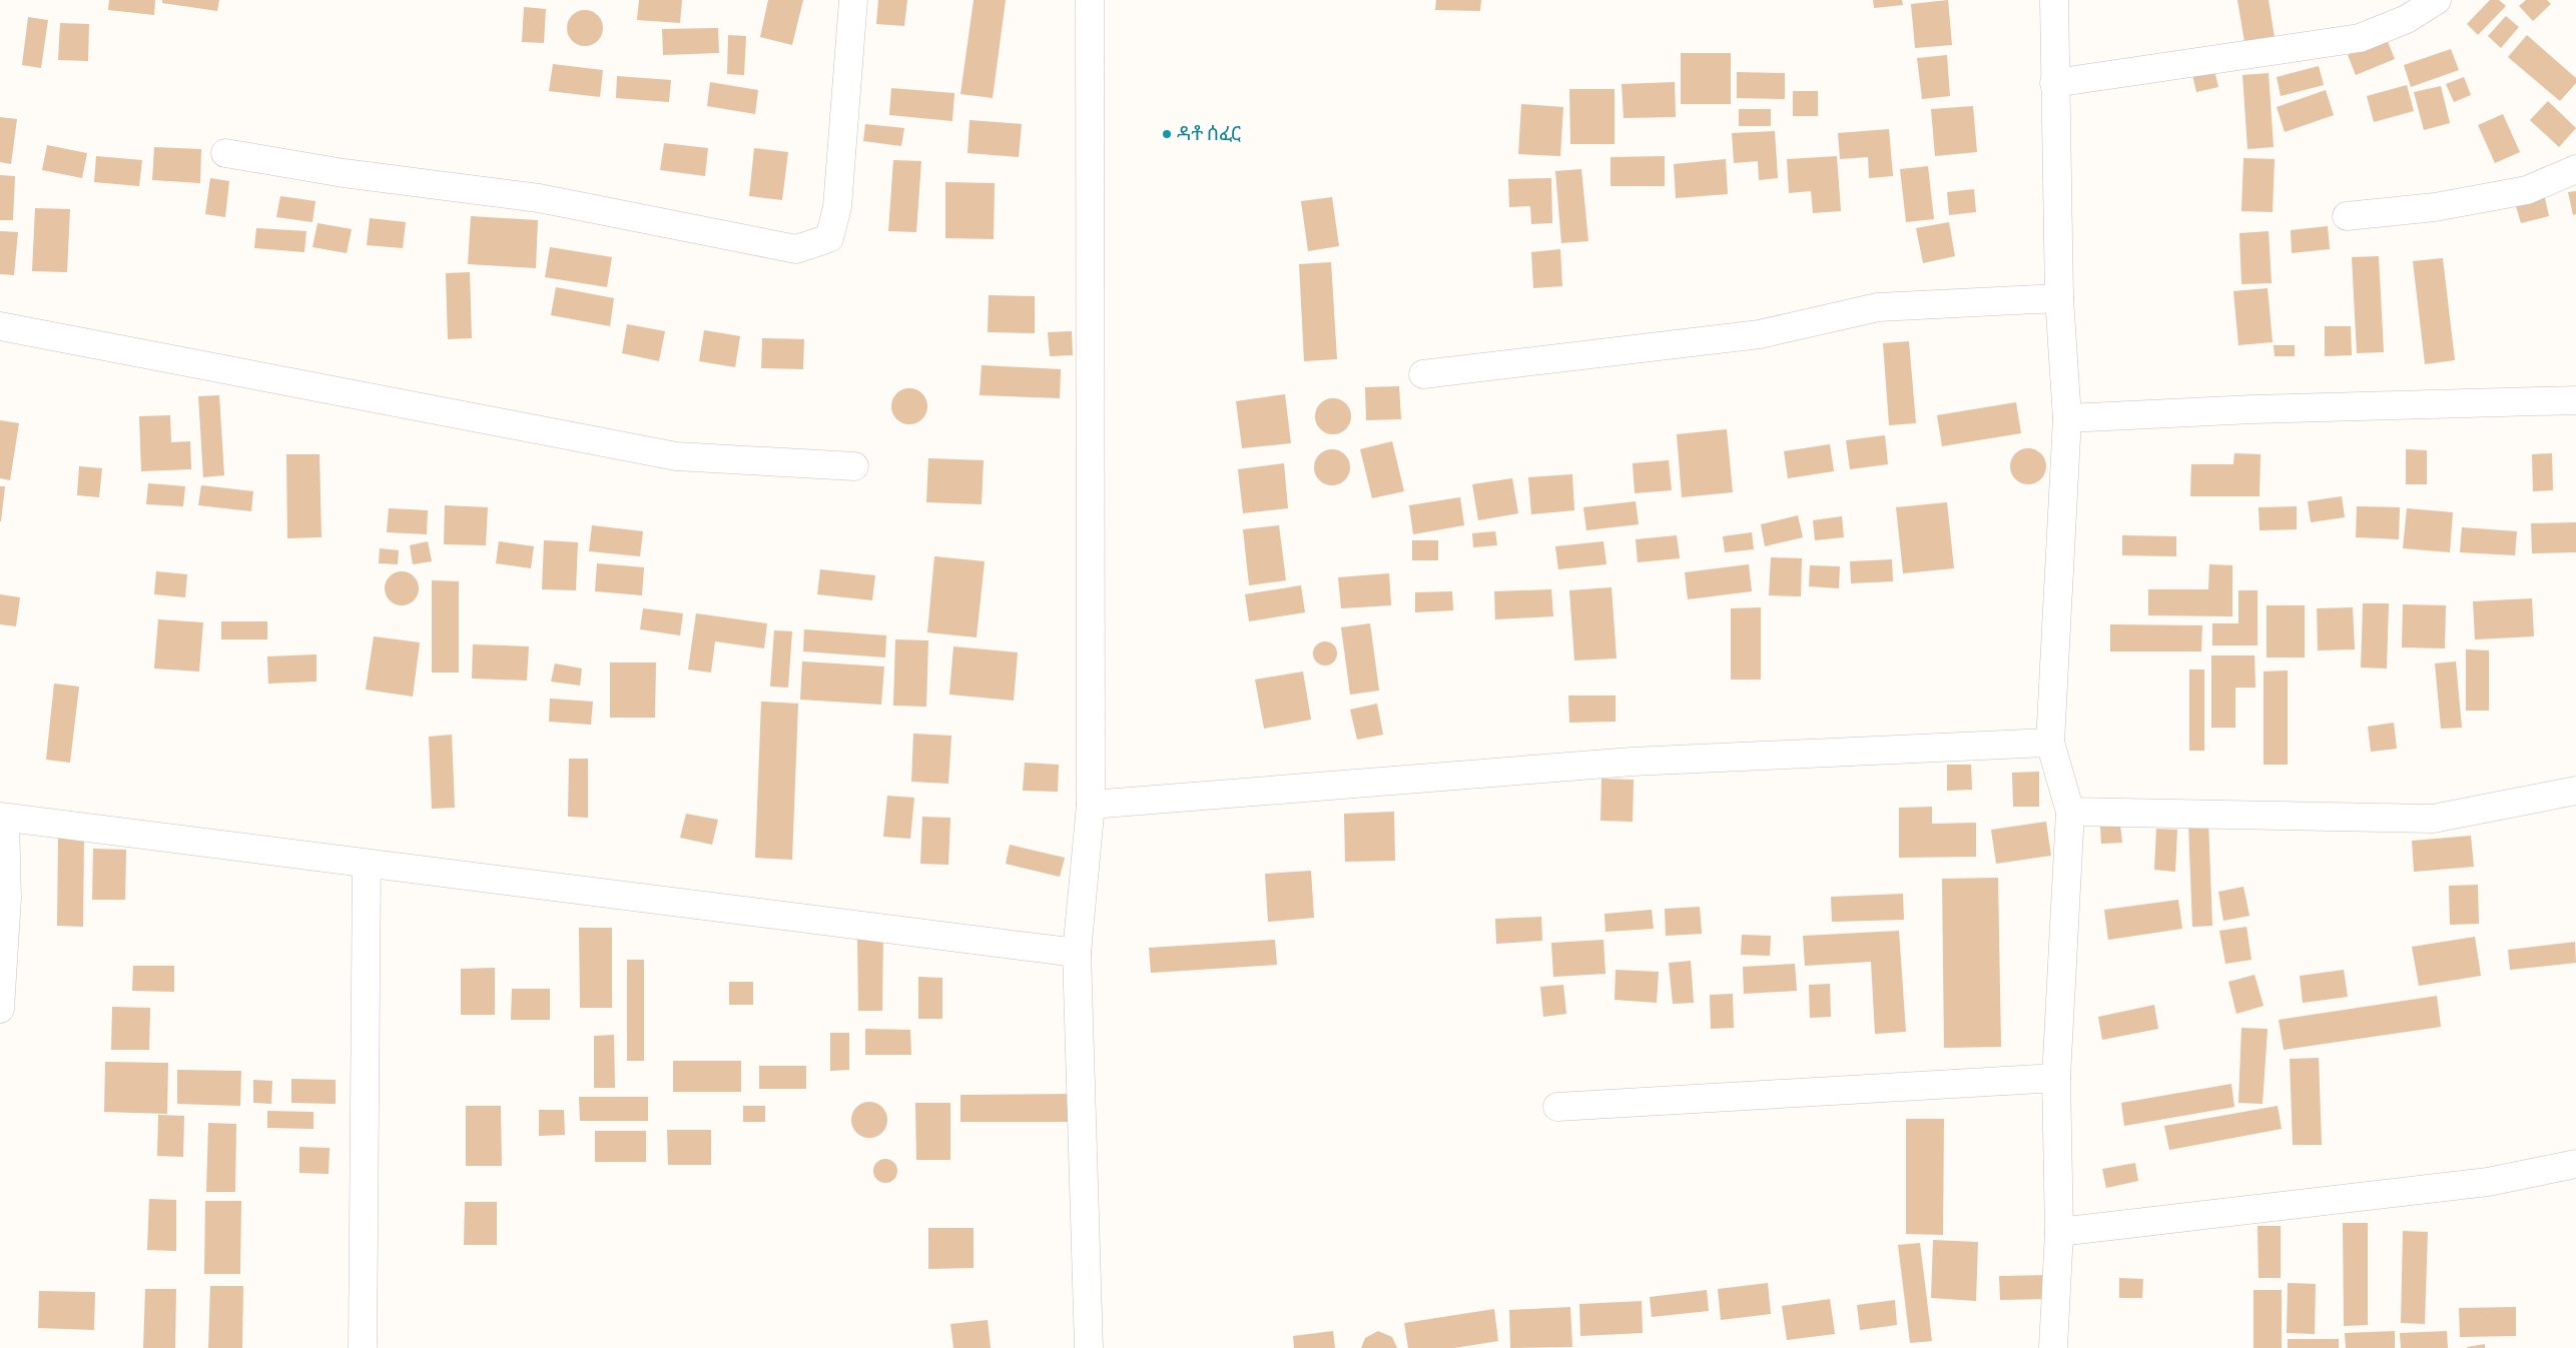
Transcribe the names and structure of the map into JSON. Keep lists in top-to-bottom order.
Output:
{
  "places": ["ዳቶ ሰፈር"]
}
